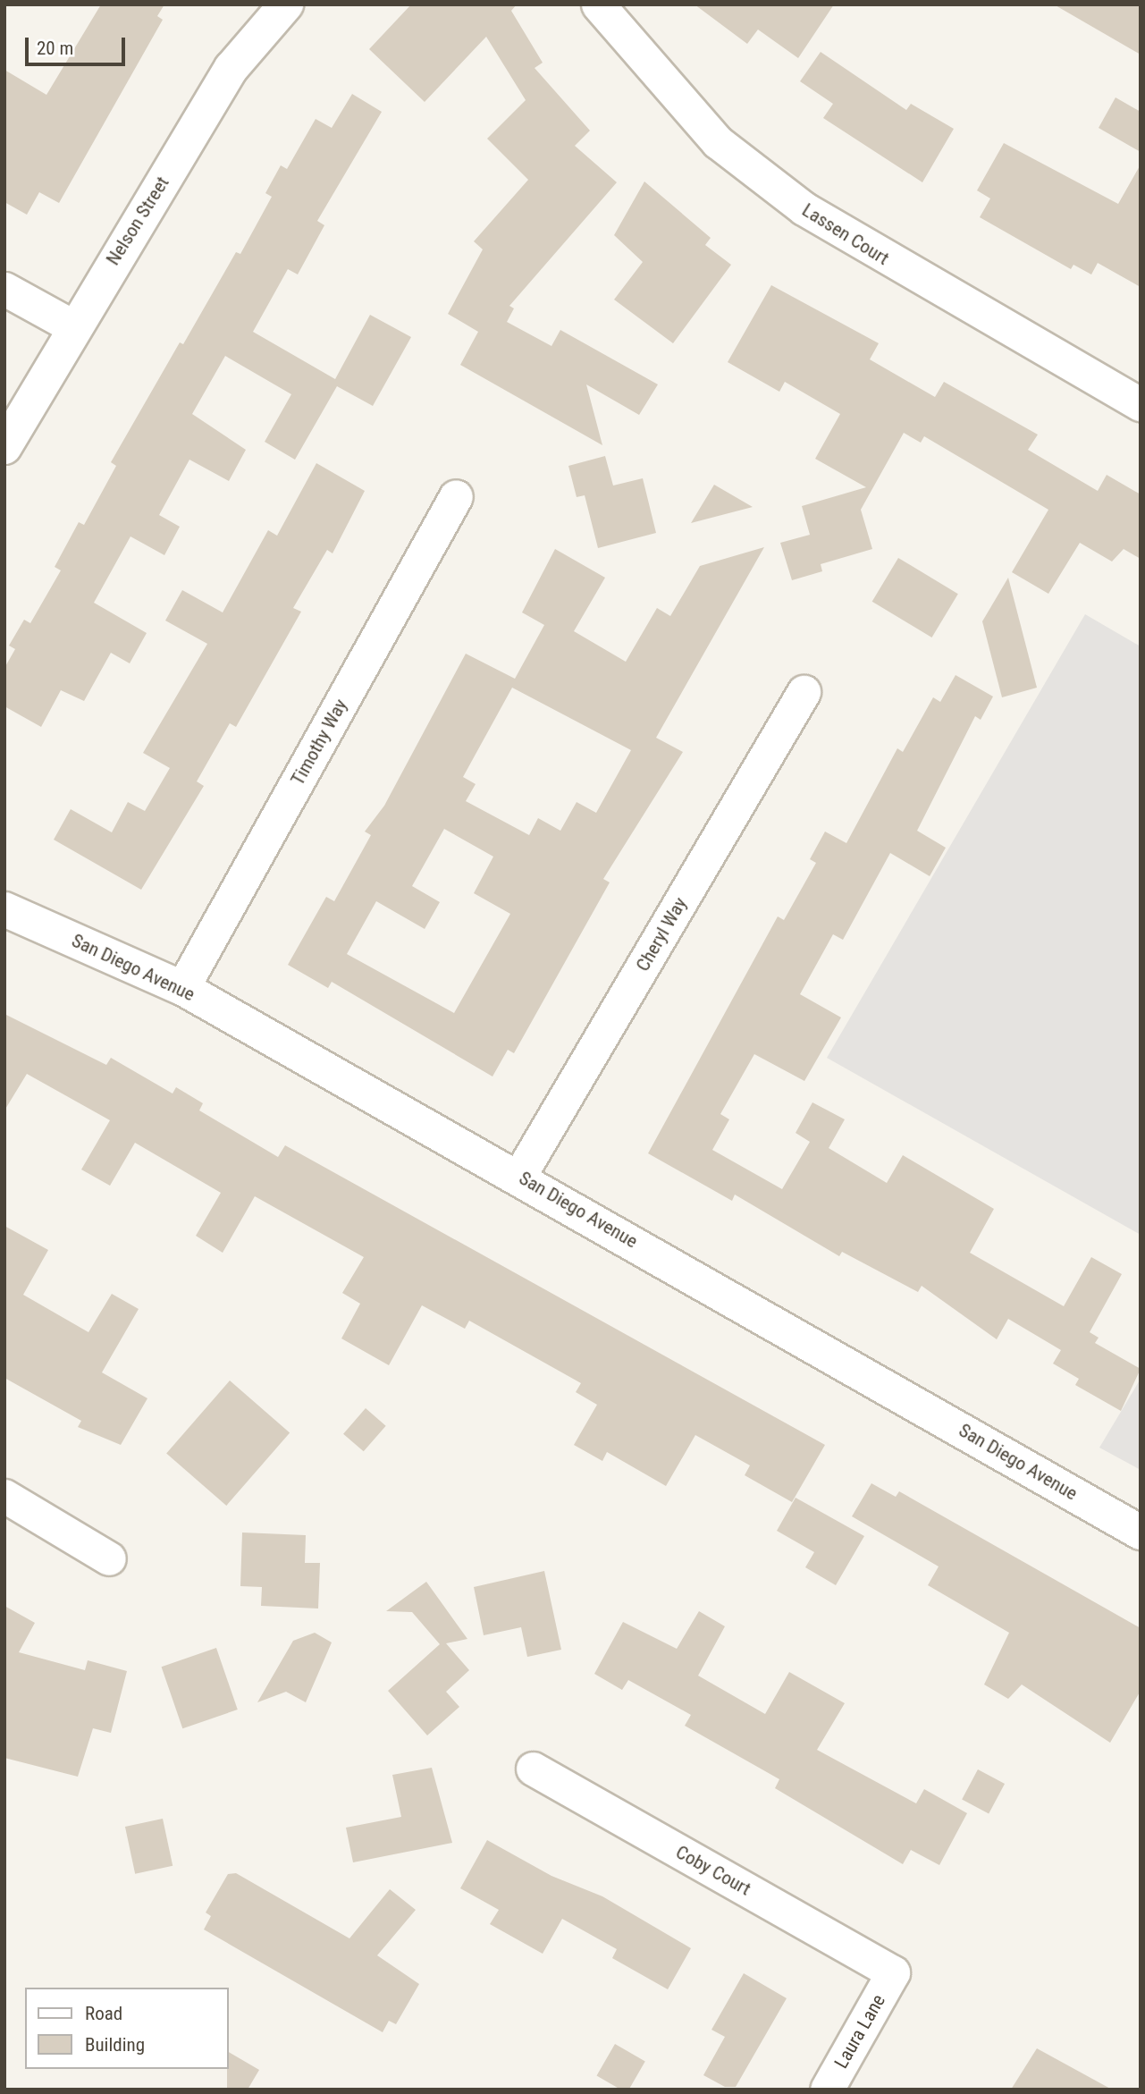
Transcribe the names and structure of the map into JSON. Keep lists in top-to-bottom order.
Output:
{
  "streets": {
    "street": [
      "Nelson Street",
      "Lassen Court",
      "Timothy Way",
      "Cheryl Way",
      "San Diego Avenue",
      "Coby Court",
      "Laura Lane"
    ]
  },
  "crossings": [
    ["Timothy Way", "San Diego Avenue"],
    ["Cheryl Way", "San Diego Avenue"],
    ["Coby Court", "Laura Lane"]
  ],
  "legend": ["Road", "Building"],
  "scale_bar": "20 m"
}
